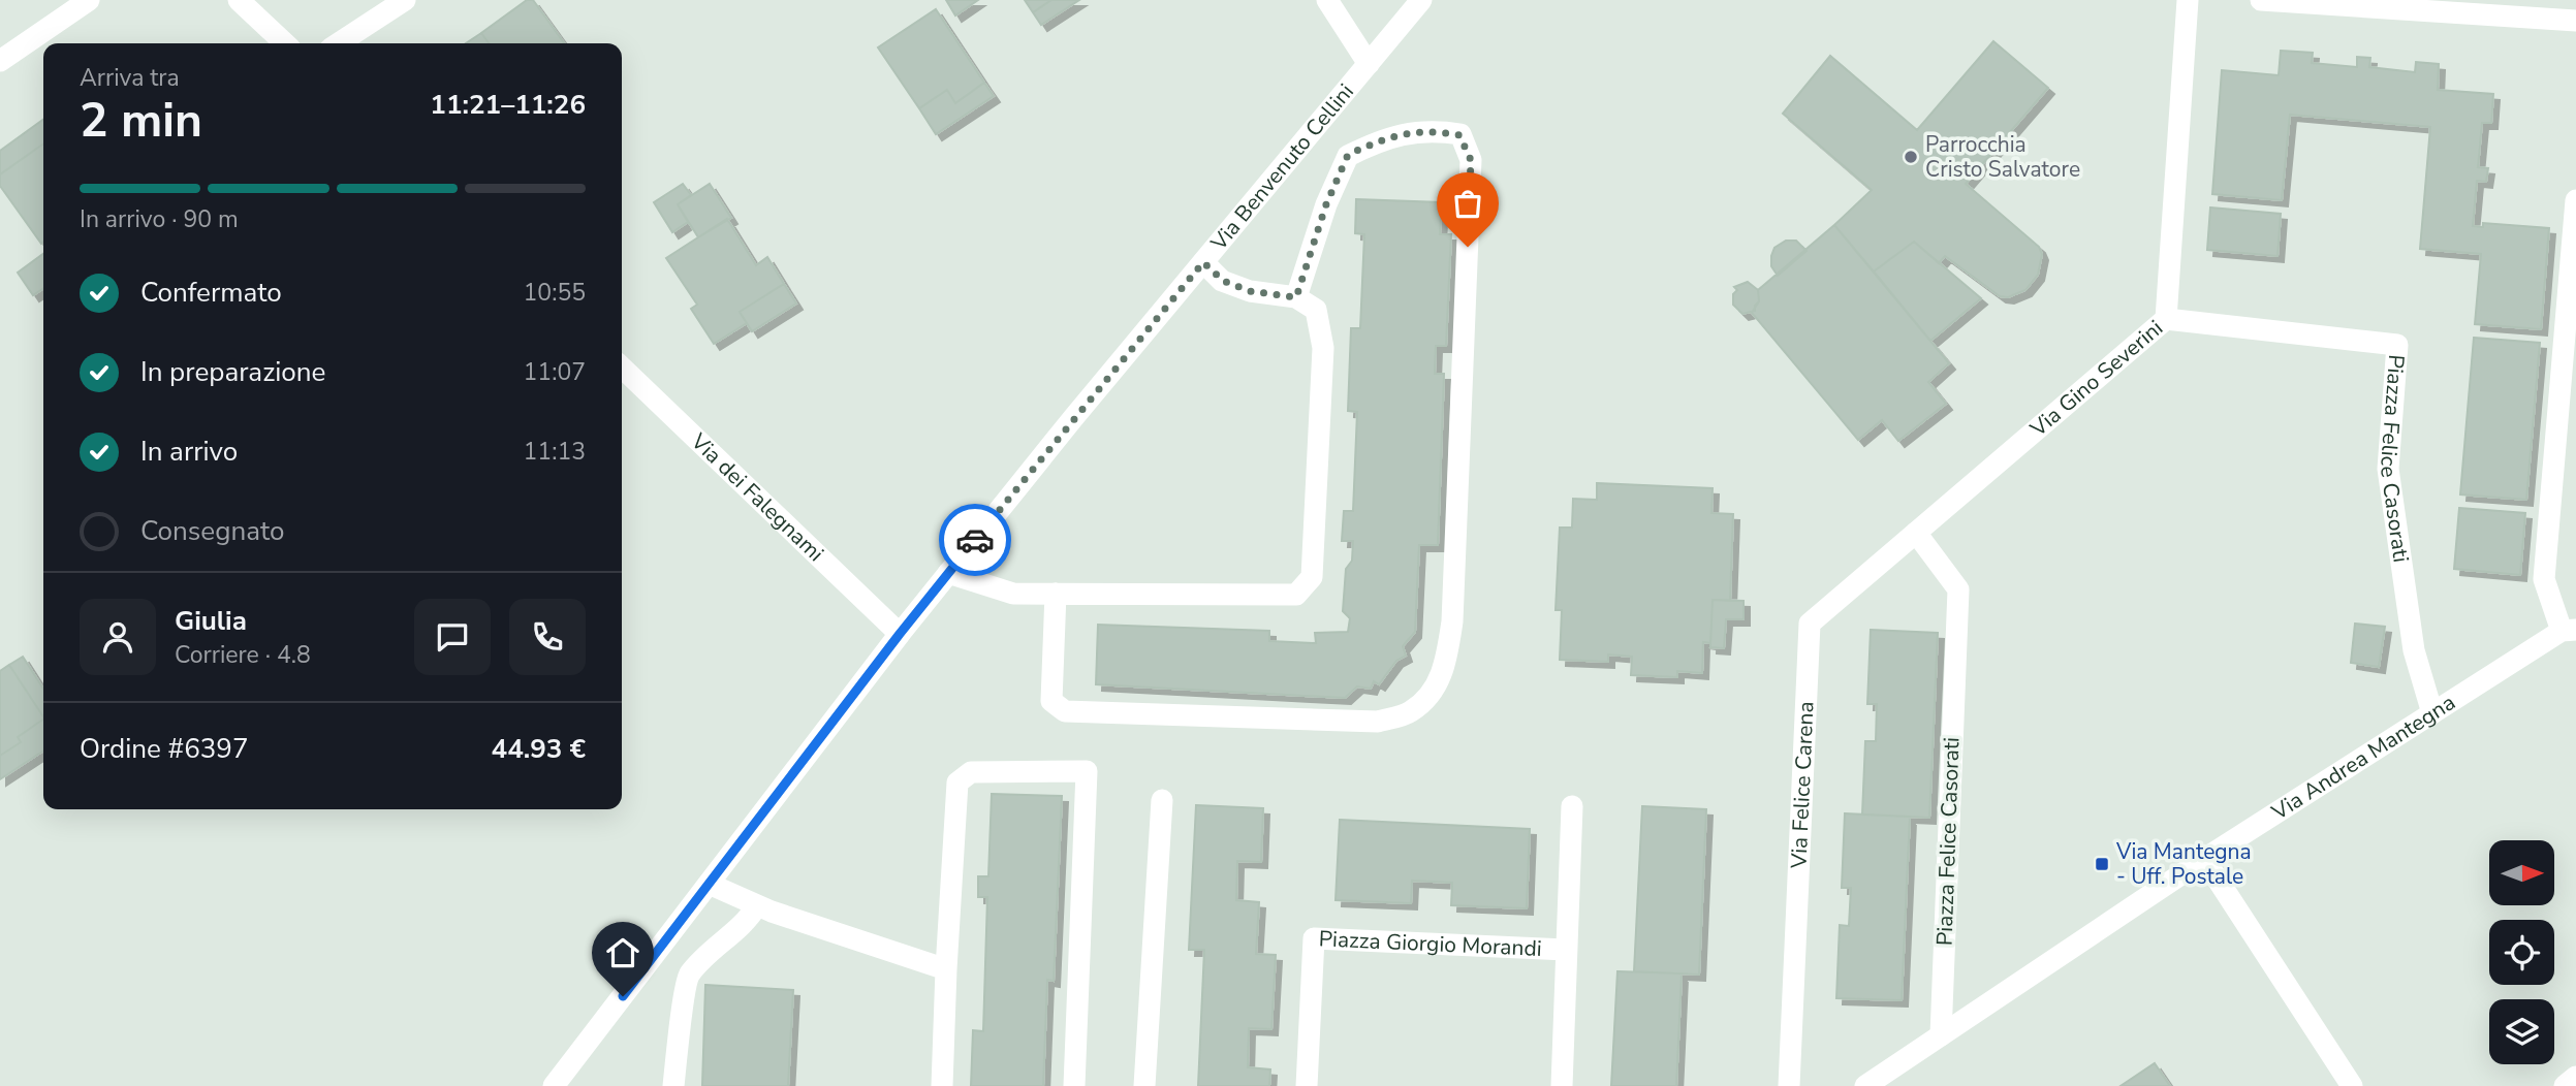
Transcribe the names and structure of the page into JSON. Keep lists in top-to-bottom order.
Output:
{
  "streets": {
    "street": [
      "Via Benvenuto Cellini",
      "Via Gino Severini",
      "Piazza Felice Casorati",
      "Via dei Falegnami",
      "Via Andrea Mantegna",
      "Via Felice Carena",
      "Piazza Giorgio Morandi"
    ]
  },
  "crossings": [
    ["Via Benvenuto Cellini", "Via dei Falegnami"],
    ["Via Gino Severini", "Piazza Felice Casorati"],
    ["Via Gino Severini", "Via Felice Carena"],
    ["Piazza Felice Casorati", "Via Andrea Mantegna"],
    ["Piazza Felice Casorati", "Via Felice Carena"]
  ],
  "places": {
    "other": ["Parrocchia Cristo Salvatore"],
    "transit": ["Via Mantegna - Uff. Postale"]
  },
  "north": "right",
  "page": {
    "heading": ["2 min", "Arriva tra", "11:21–11:26"],
    "panel": [
      "Giulia",
      "Corriere · 4.8",
      "Ordine #6397",
      "44.93 €"
    ],
    "bar": "In arrivo · 90 m",
    "list": [
      ["Confermato", "10:55"],
      ["In preparazione", "11:07"],
      ["In arrivo", "11:13"],
      "Consegnato"
    ]
  }
}
